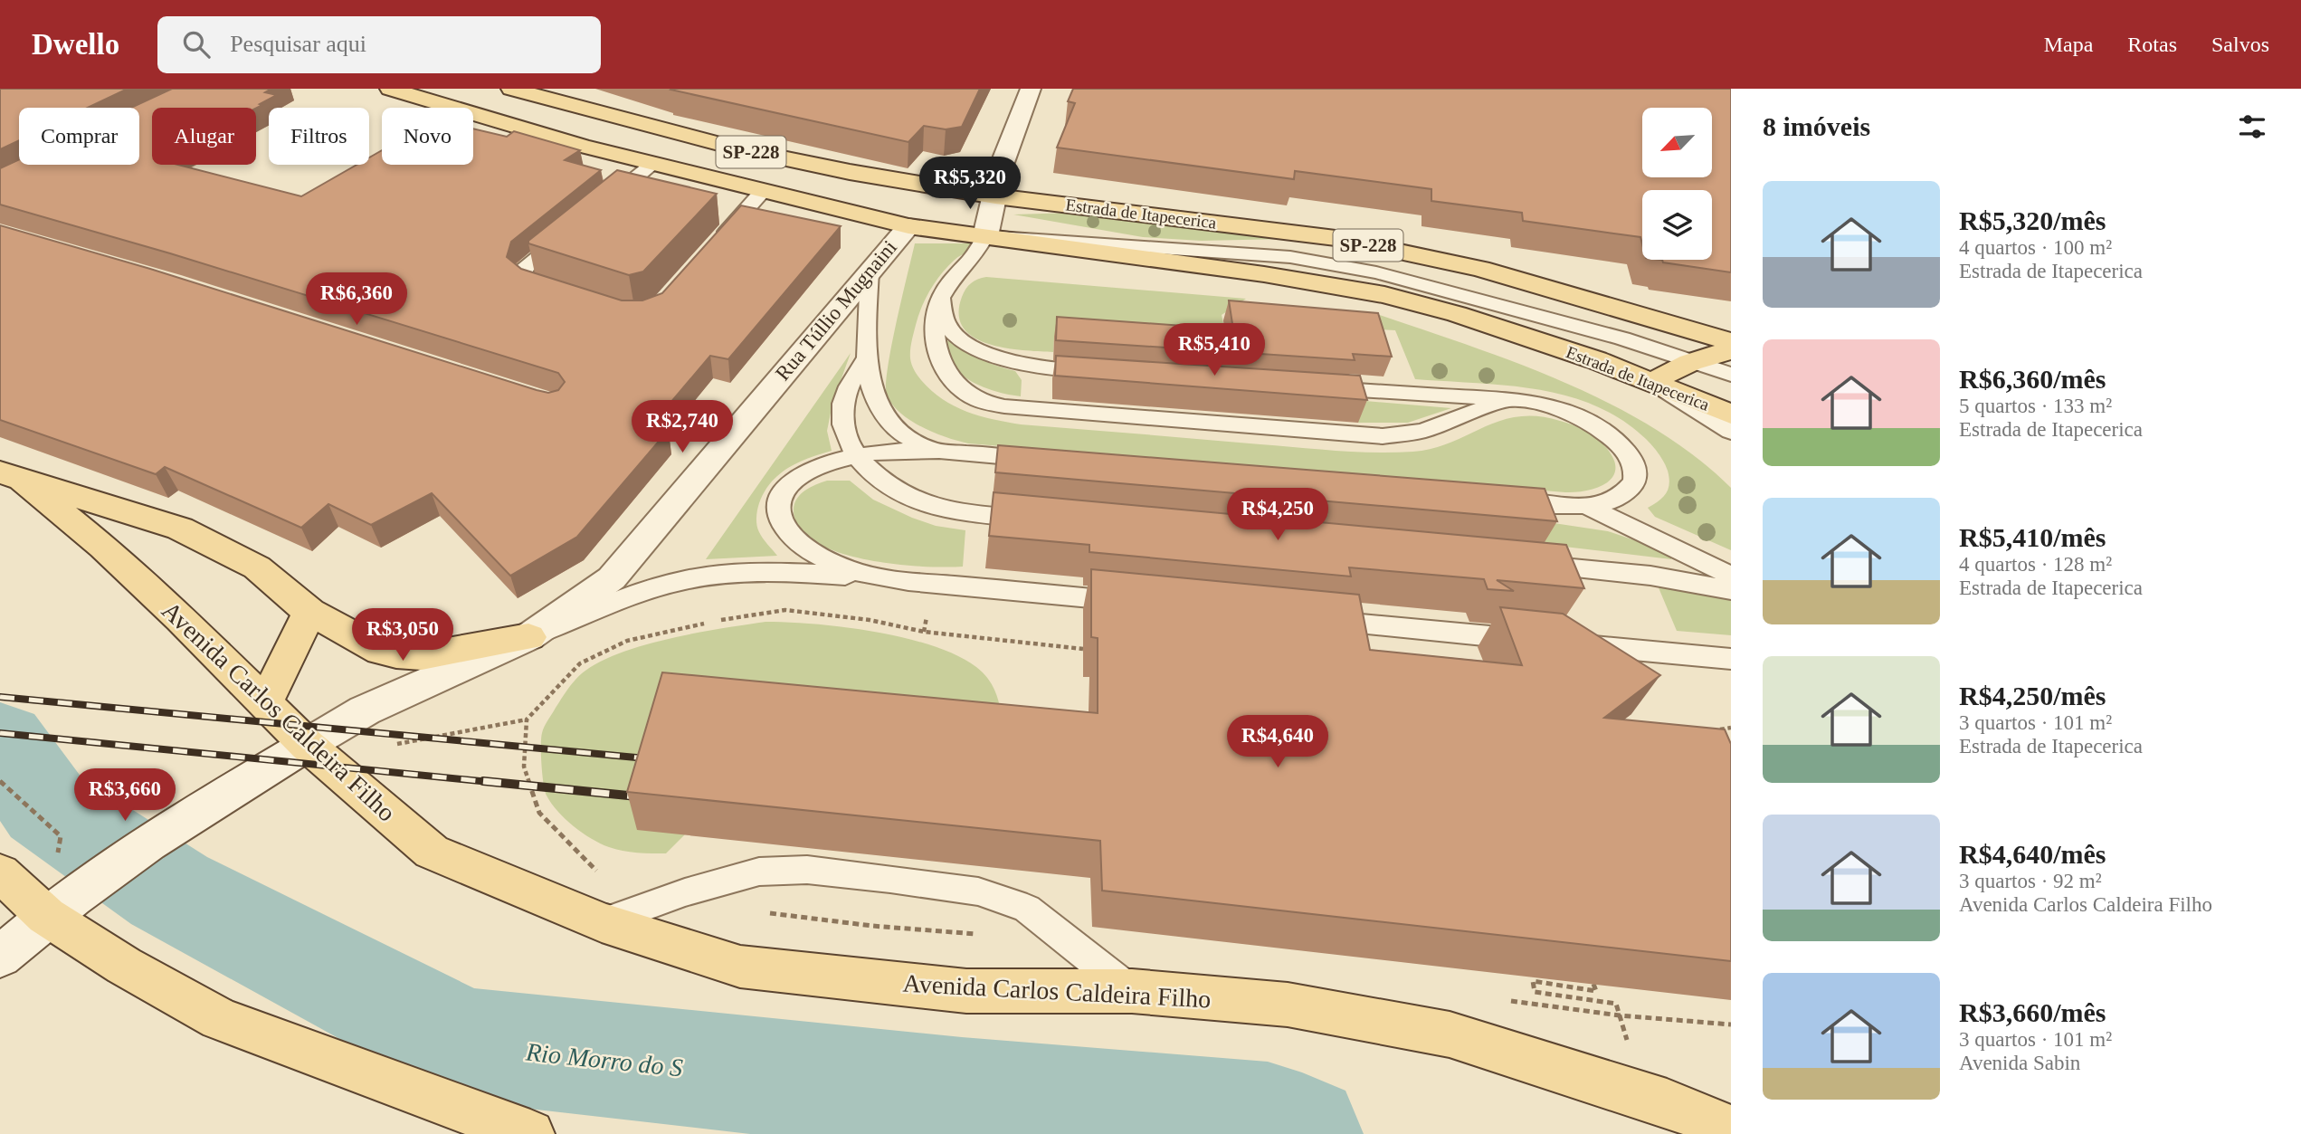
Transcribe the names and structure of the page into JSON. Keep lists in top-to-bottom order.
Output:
{
  "streets": {
    "main road": ["SP-228", "Estrada de Itapecerica", "Avenida Carlos Caldeira Filho"],
    "street": ["Rua Túllio Mugnaini"]
  },
  "crossings": [
    ["Estrada de Itapecerica", "Rua Túllio Mugnaini"],
    ["Rua Túllio Mugnaini", "Avenida Carlos Caldeira Filho"]
  ],
  "water": ["Rio Morro do S"],
  "north": "bottom left",
  "page": {
    "header": "Dwello",
    "search": "Pesquisar aqui",
    "nav": ["Mapa", "Rotas", "Salvos"],
    "heading": "8 imóveis",
    "chip": [
      "Comprar",
      "Alugar",
      "Filtros",
      "Novo"
    ],
    "price": [
      "R$5,320",
      "R$6,360",
      "R$5,410",
      "R$2,740",
      "R$4,250",
      "R$3,050",
      "R$4,640",
      "R$3,660"
    ],
    "list": [
      {
        "name": "R$5,320/mês",
        "note": "4 quartos · 100 m² · Estrada de Itapecerica"
      },
      {
        "name": "R$6,360/mês",
        "note": "5 quartos · 133 m² · Estrada de Itapecerica"
      },
      {
        "name": "R$5,410/mês",
        "note": "4 quartos · 128 m² · Estrada de Itapecerica"
      },
      {
        "name": "R$4,250/mês",
        "note": "3 quartos · 101 m² · Estrada de Itapecerica"
      },
      {
        "name": "R$4,640/mês",
        "note": "3 quartos · 92 m² · Avenida Carlos Caldeira Filho"
      },
      {
        "name": "R$3,660/mês",
        "note": "3 quartos · 101 m² · Avenida Sabin"
      }
    ]
  }
}
